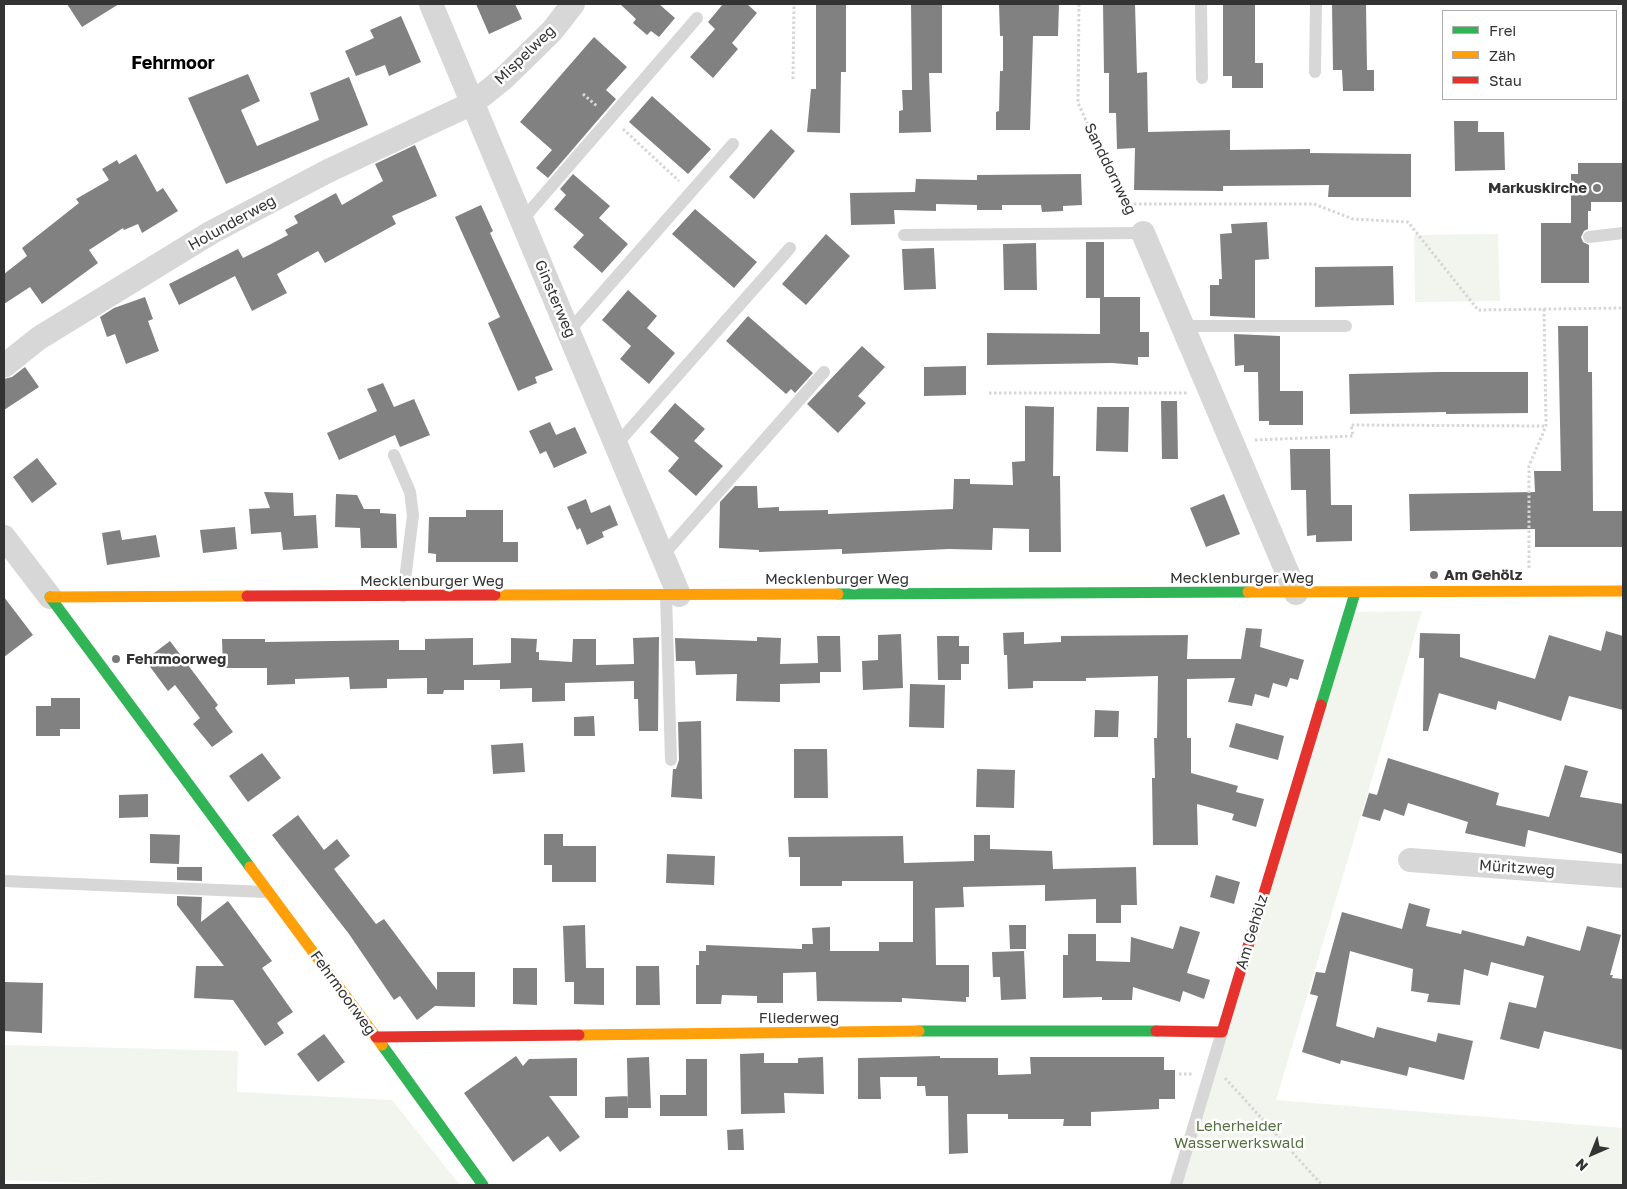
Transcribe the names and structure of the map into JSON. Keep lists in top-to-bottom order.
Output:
{
  "streets": {
    "street": [
      "Mispelweg",
      "Sanddornweg",
      "Holunderweg",
      "Ginsterweg",
      "Mecklenburger Weg",
      "Müritzweg",
      "Am Gehölz",
      "Fehrmoorweg",
      "Fliederweg"
    ]
  },
  "crossings": [
    ["Mispelweg", "Holunderweg"],
    ["Mispelweg", "Ginsterweg"],
    ["Sanddornweg", "Mecklenburger Weg"],
    ["Holunderweg", "Ginsterweg"],
    ["Ginsterweg", "Mecklenburger Weg"],
    ["Mecklenburger Weg", "Am Gehölz"],
    ["Mecklenburger Weg", "Fehrmoorweg"],
    ["Am Gehölz", "Fliederweg"],
    ["Fehrmoorweg", "Fliederweg"]
  ],
  "districts": ["Fehrmoor"],
  "parks": ["Leherheider Wasserwerkswald"],
  "places": ["Markuskirche", "Am Gehölz", "Fehrmoorweg"],
  "legend": ["Frei", "Zäh", "Stau"],
  "north": "bottom left"
}
